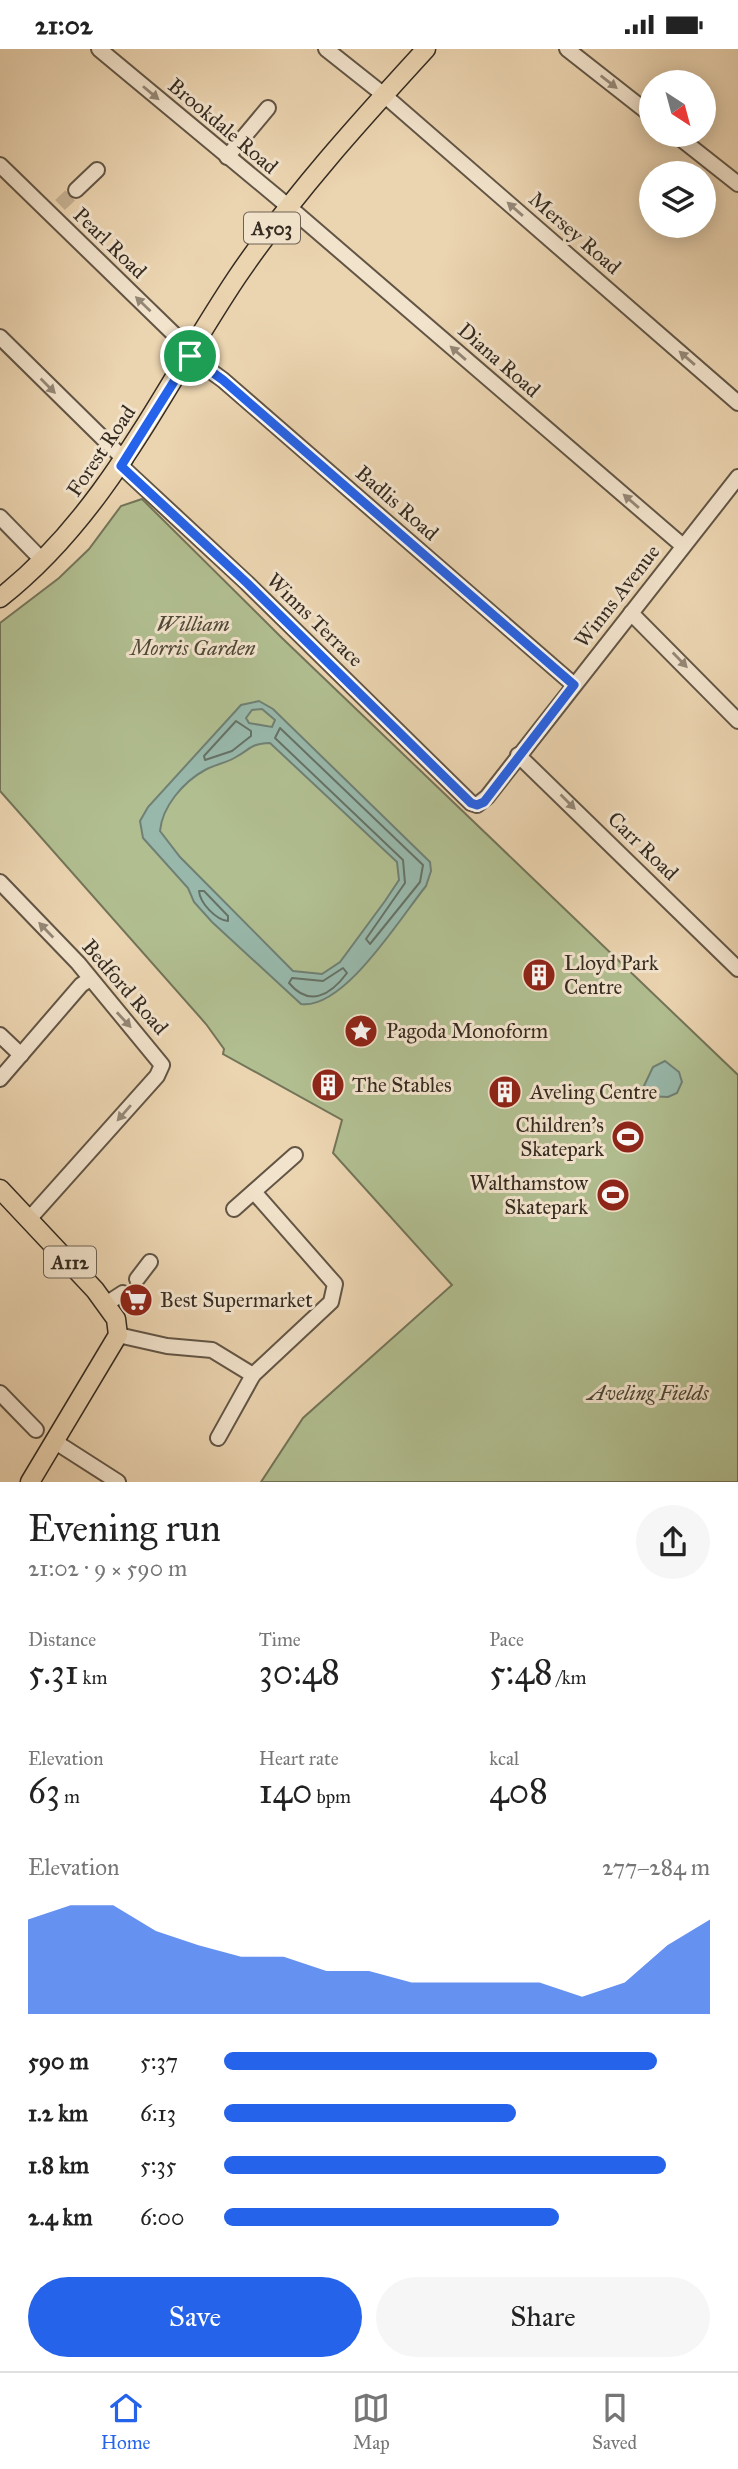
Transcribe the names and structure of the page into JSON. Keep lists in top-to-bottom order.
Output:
{
  "streets": {
    "main road": ["A503", "Forest Road", "A112"],
    "street": [
      "Brookdale Road",
      "Mersey Road",
      "Pearl Road",
      "Diana Road",
      "Badlis Road",
      "Winns Avenue",
      "Winns Terrace",
      "Carr Road",
      "Bedford Road"
    ]
  },
  "crossings": [
    ["Brookdale Road", "Diana Road"],
    ["Brookdale Road", "Forest Road"],
    ["Mersey Road", "Forest Road"],
    ["Pearl Road", "Forest Road"],
    ["Pearl Road", "Badlis Road"],
    ["Diana Road", "Forest Road"],
    ["Diana Road", "Winns Avenue"],
    ["Forest Road", "Badlis Road"],
    ["Forest Road", "Winns Terrace"],
    ["Badlis Road", "Winns Avenue"],
    ["Winns Avenue", "Winns Terrace"],
    ["Winns Avenue", "Carr Road"],
    ["Bedford Road", "A112"]
  ],
  "one_way": [
    "Brookdale Road",
    "Mersey Road",
    "Pearl Road",
    "Diana Road",
    "Carr Road"
  ],
  "parks": ["William Morris Garden", "Aveling Fields"],
  "places": {
    "building": ["Lloyd Park Centre", "The Stables", "Aveling Centre"],
    "place": ["Pagoda Monoform"],
    "sports": ["Children's Skatepark", "Walthamstow Skatepark"],
    "supermarket": ["Best Supermarket"]
  },
  "north": "bottom right",
  "page": {
    "status": "21:02",
    "heading": ["Evening run", "21:02 · 9 × 590 m"],
    "stats": [
      ["Distance", "5.31 km"],
      ["Time", "30:48"],
      ["Pace", "5:48 /km"],
      ["Elevation", "63 m"],
      ["Heart rate", "140 bpm"],
      ["kcal", "408"]
    ],
    "chart": ["Elevation", "277–284 m"],
    "list": [
      {
        "name": "590 m",
        "note": "5:37"
      },
      {
        "name": "1.2 km",
        "note": "6:13"
      },
      {
        "name": "1.8 km",
        "note": "5:35"
      },
      {
        "name": "2.4 km",
        "note": "6:00"
      }
    ],
    "buttons": ["Save", "Share"],
    "tabs": ["Home", "Map", "Saved"]
  }
}
